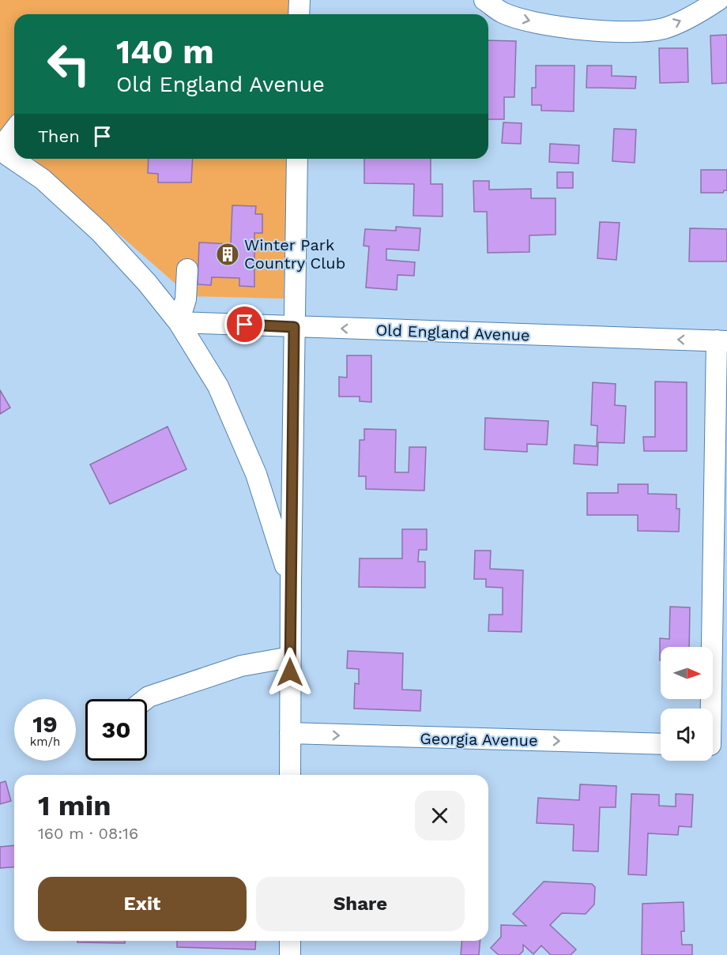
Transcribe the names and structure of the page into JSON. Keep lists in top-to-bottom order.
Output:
{
  "streets": {
    "street": ["Old England Avenue", "Georgia Avenue"]
  },
  "one_way": ["Old England Avenue", "Georgia Avenue"],
  "places": {
    "building": ["Winter Park Country Club"]
  },
  "north": "right",
  "page": {
    "turn": ["140 m", "Old England Avenue"],
    "then": "Then",
    "speed": "19 km/h",
    "limit": "30",
    "heading": ["1 min", "160 m · 08:16"],
    "buttons": ["Exit", "Share"]
  }
}
